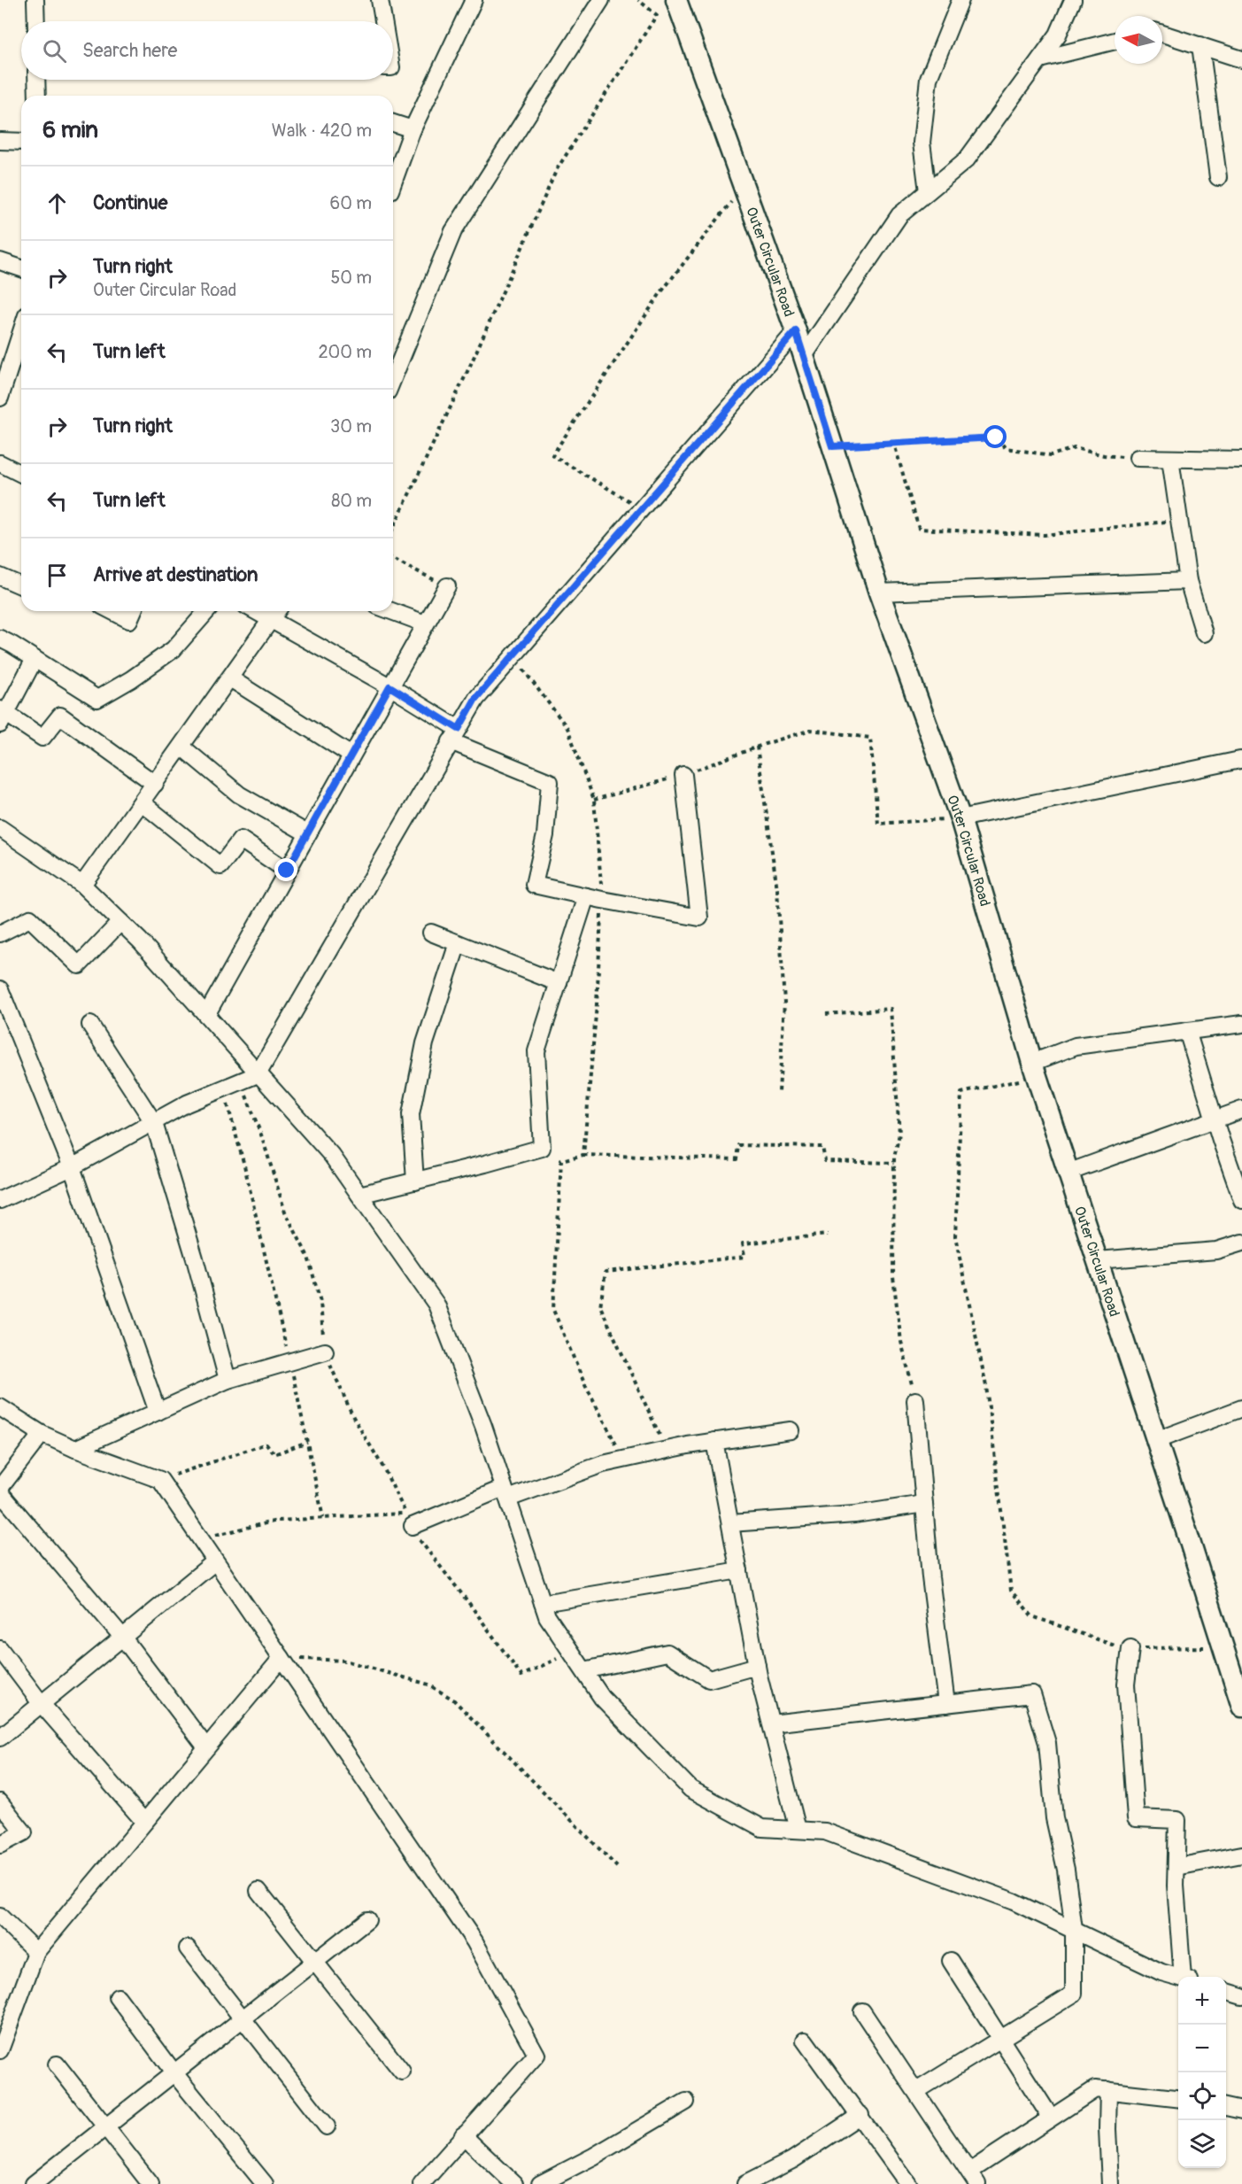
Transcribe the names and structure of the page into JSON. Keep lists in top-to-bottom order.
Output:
{
  "streets": {
    "street": ["Outer Circular Road"]
  },
  "north": "left",
  "page": {
    "search": "Search here",
    "heading": ["6 min", "Walk · 420 m"],
    "list": [
      ["Continue", "60 m"],
      ["Turn right", "Outer Circular Road", "50 m"],
      ["Turn left", "200 m"],
      ["Turn right", "30 m"],
      ["Turn left", "80 m"],
      "Arrive at destination"
    ],
    "map_buttons": ["+", "−"]
  }
}
